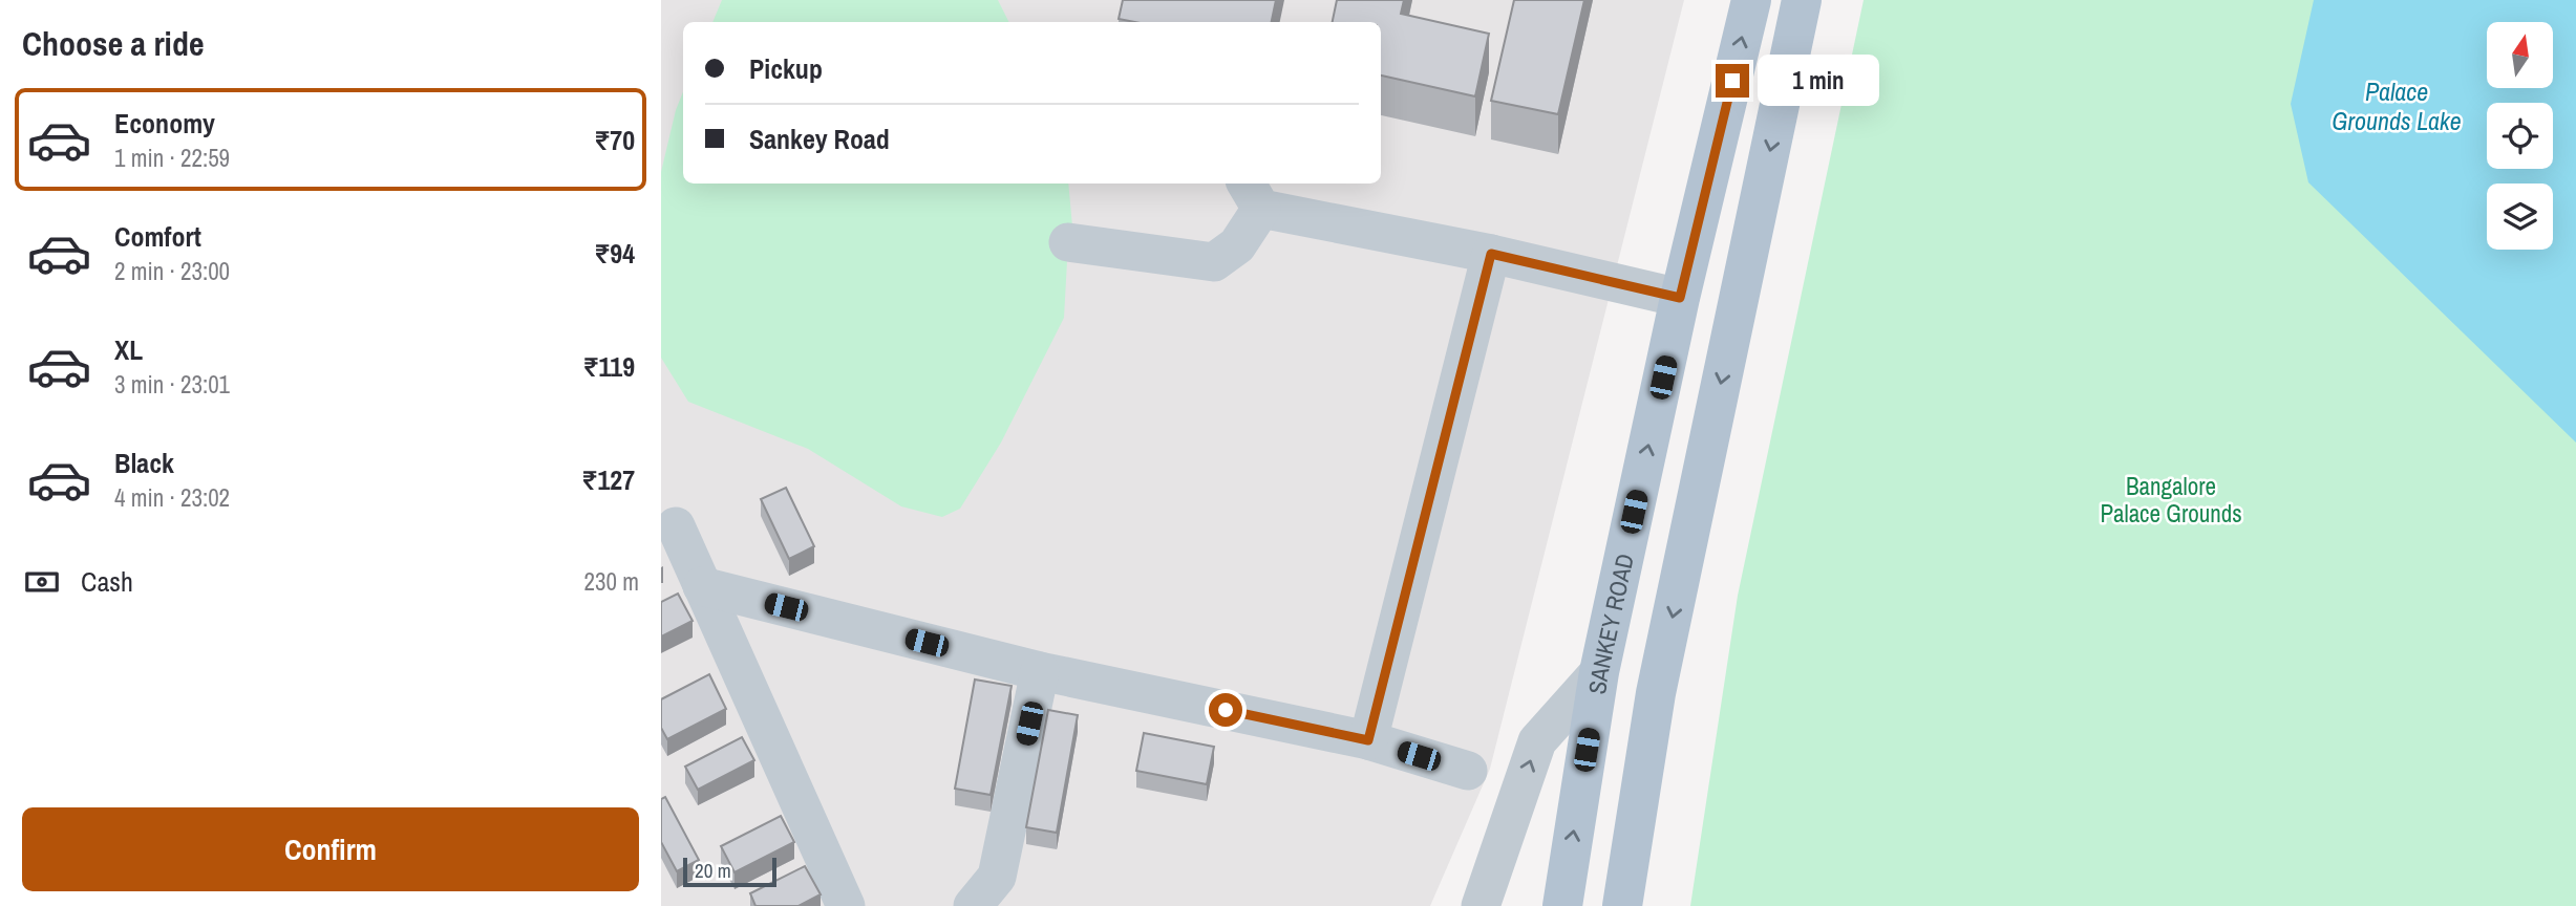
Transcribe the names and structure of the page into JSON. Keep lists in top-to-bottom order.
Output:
{
  "streets": {
    "main road": ["SANKEY ROAD"]
  },
  "water": ["Palace Grounds Lake"],
  "parks": ["Bangalore Palace Grounds"],
  "scale_bar": "20 m",
  "north": "top",
  "page": {
    "heading": "Choose a ride",
    "banner": ["Pickup", "Sankey Road"],
    "bubble": "1 min",
    "list": [
      {
        "name": "Economy",
        "note": "1 min · 22:59",
        "value": "₹70"
      },
      {
        "name": "Comfort",
        "note": "2 min · 23:00",
        "value": "₹94"
      },
      {
        "name": "XL",
        "note": "3 min · 23:01",
        "value": "₹119"
      },
      {
        "name": "Black",
        "note": "4 min · 23:02",
        "value": "₹127"
      }
    ],
    "pay": ["Cash", "230 m"],
    "buttons": "Confirm",
    "scale": "20 m"
  }
}
